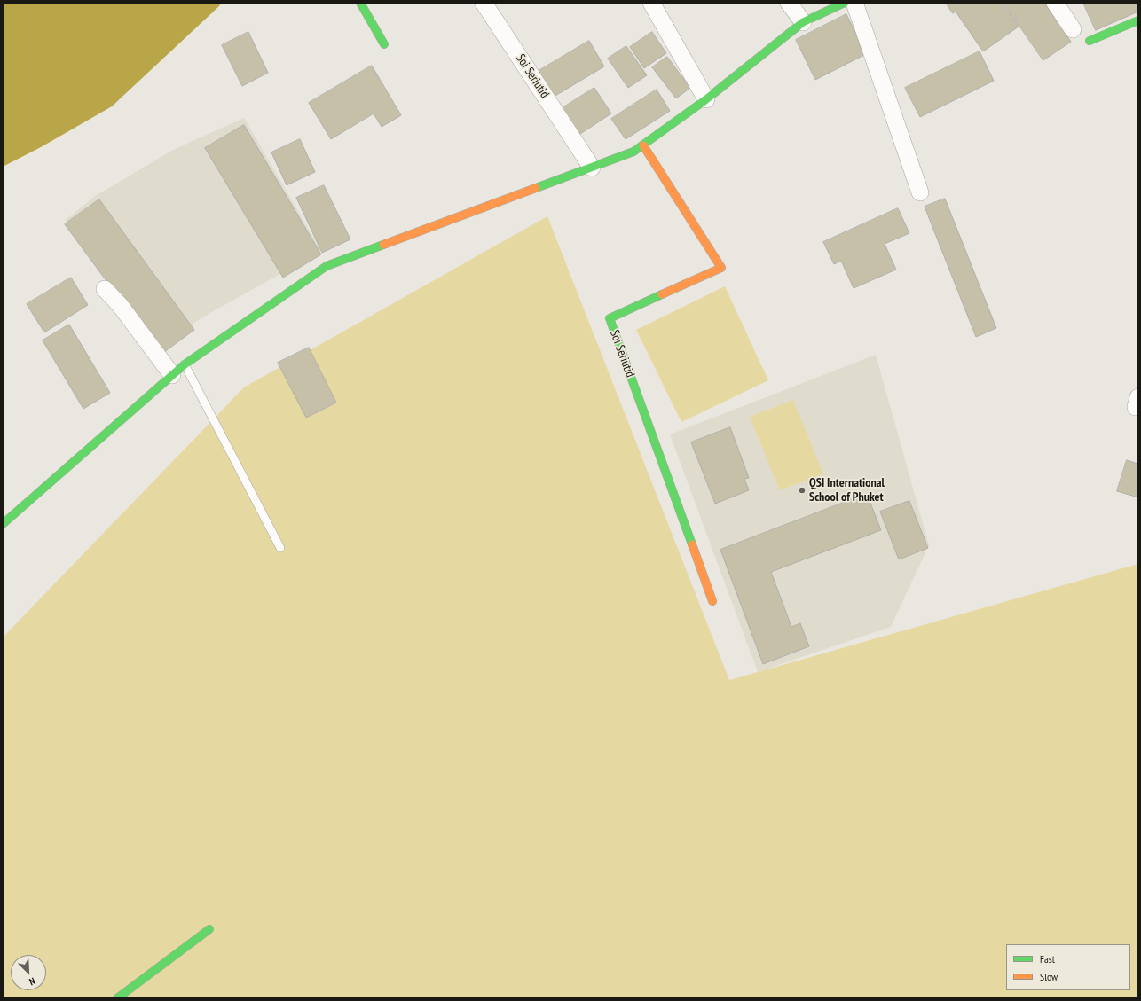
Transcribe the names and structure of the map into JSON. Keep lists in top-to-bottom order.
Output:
{
  "streets": {
    "street": ["Soi Seriutid"]
  },
  "places": ["QSI International School of Phuket"],
  "legend": ["Fast", "Slow"],
  "north": "bottom right"
}
